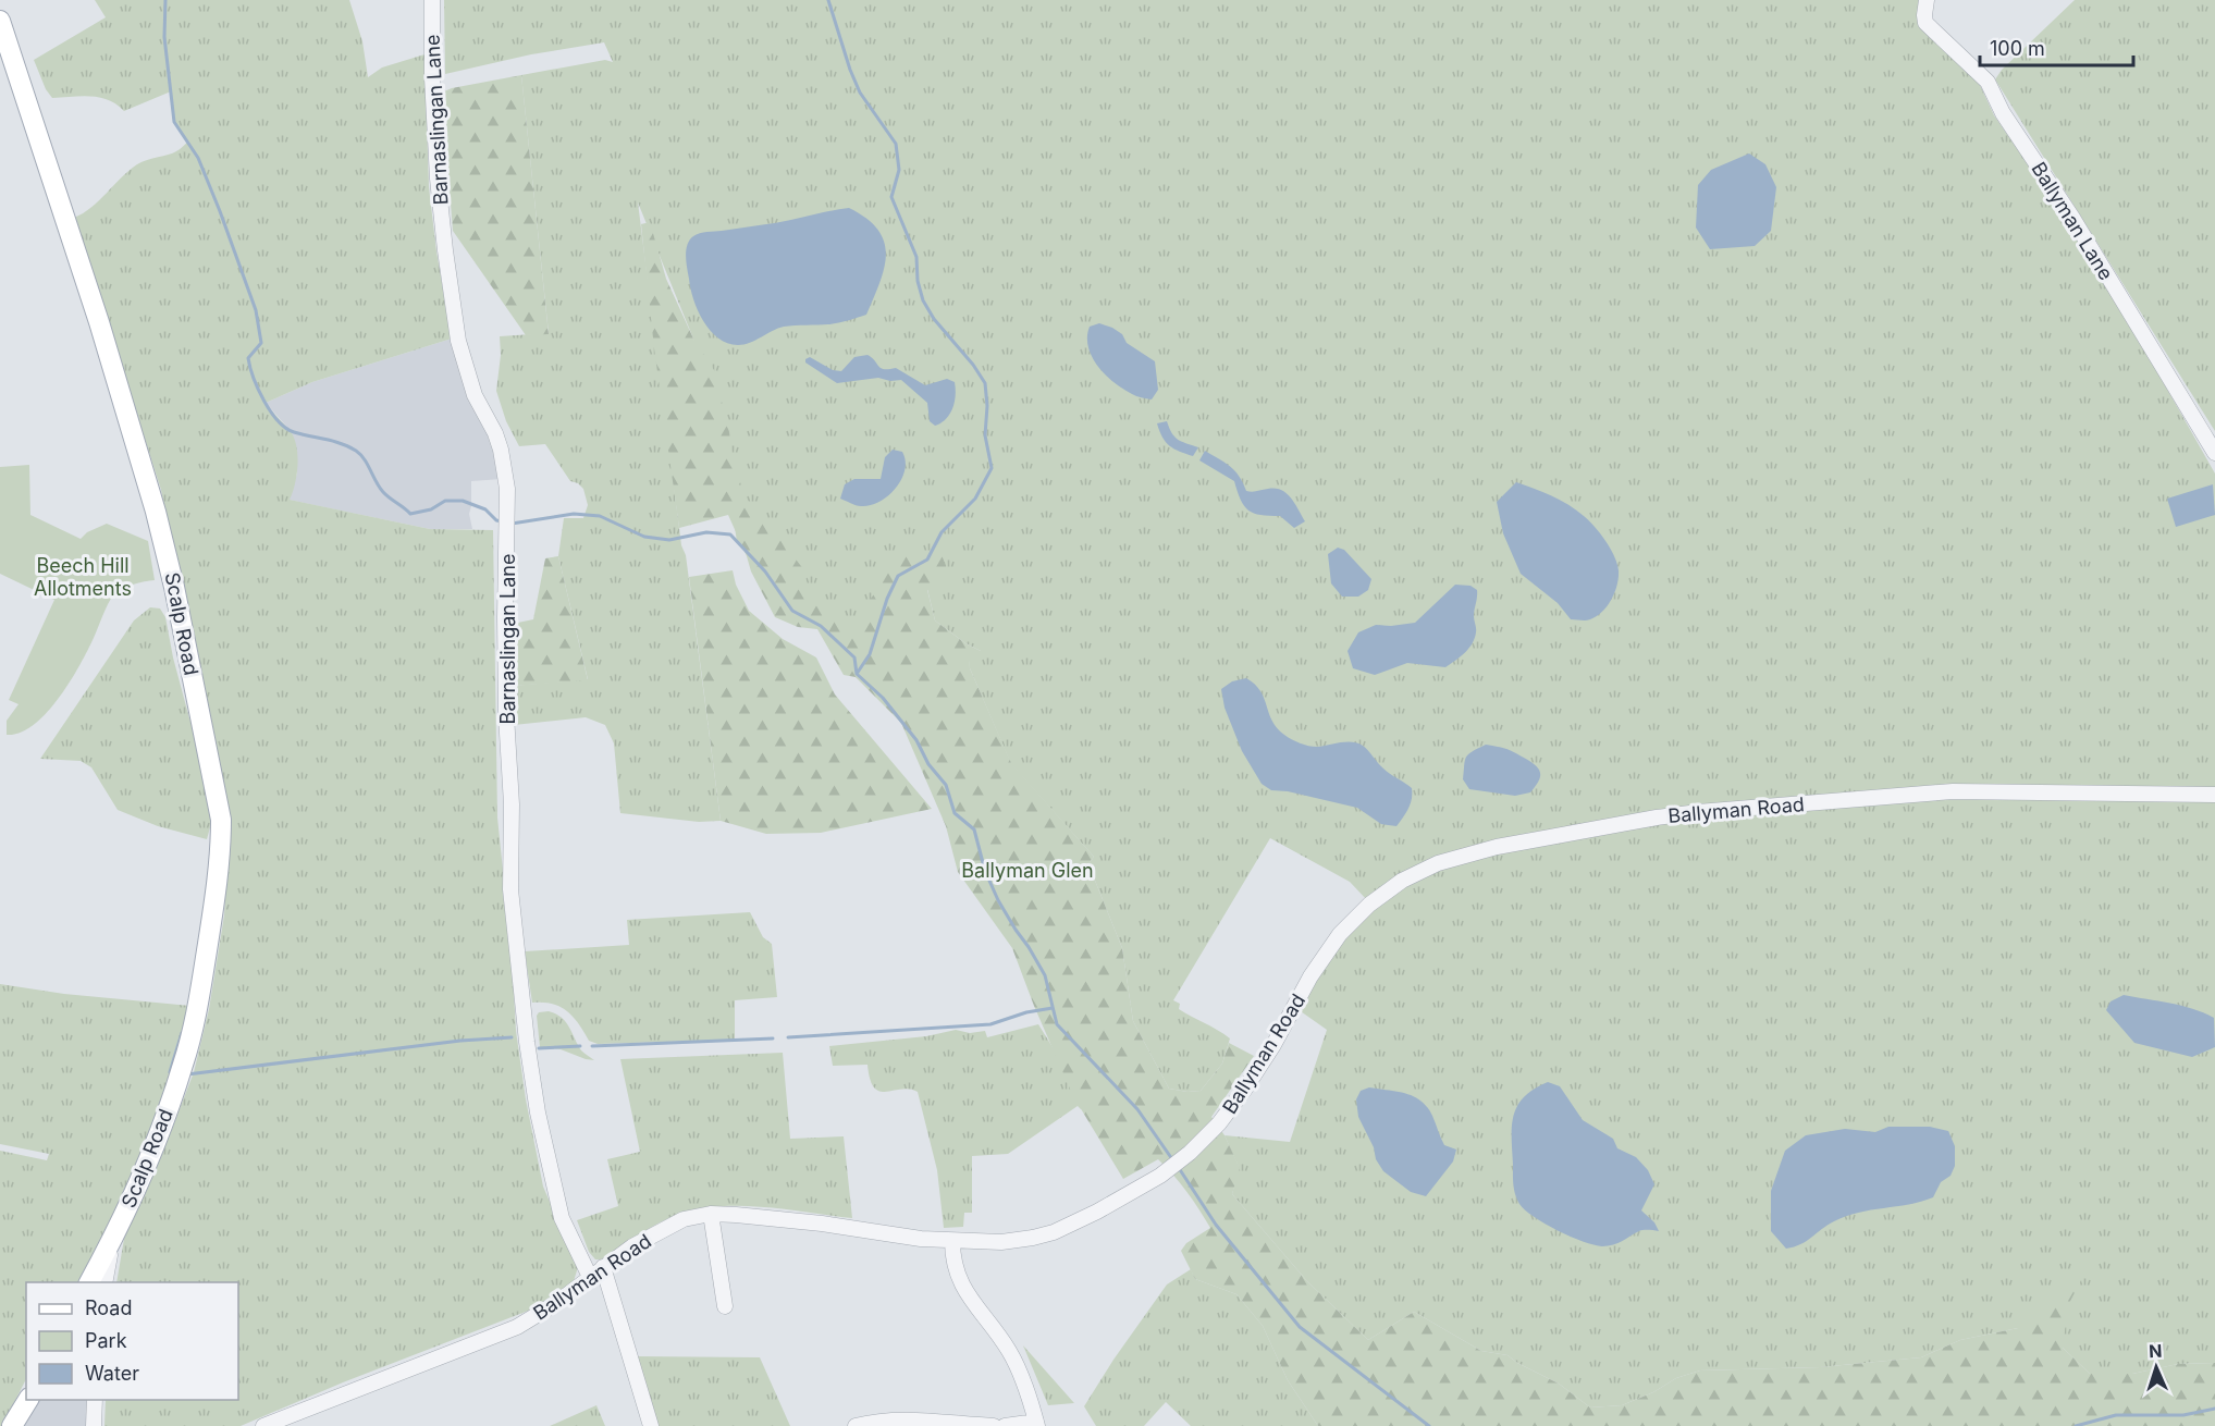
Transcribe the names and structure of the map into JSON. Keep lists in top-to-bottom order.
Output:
{
  "streets": {
    "main road": ["Scalp Road"],
    "street": ["Barnaslingan Lane", "Ballyman Lane", "Ballyman Road"]
  },
  "crossings": [
    ["Barnaslingan Lane", "Ballyman Road"]
  ],
  "parks": ["Beech Hill Allotments", "Ballyman Glen"],
  "legend": ["Road", "Park", "Water"],
  "scale_bar": "100 m",
  "north": "top"
}
